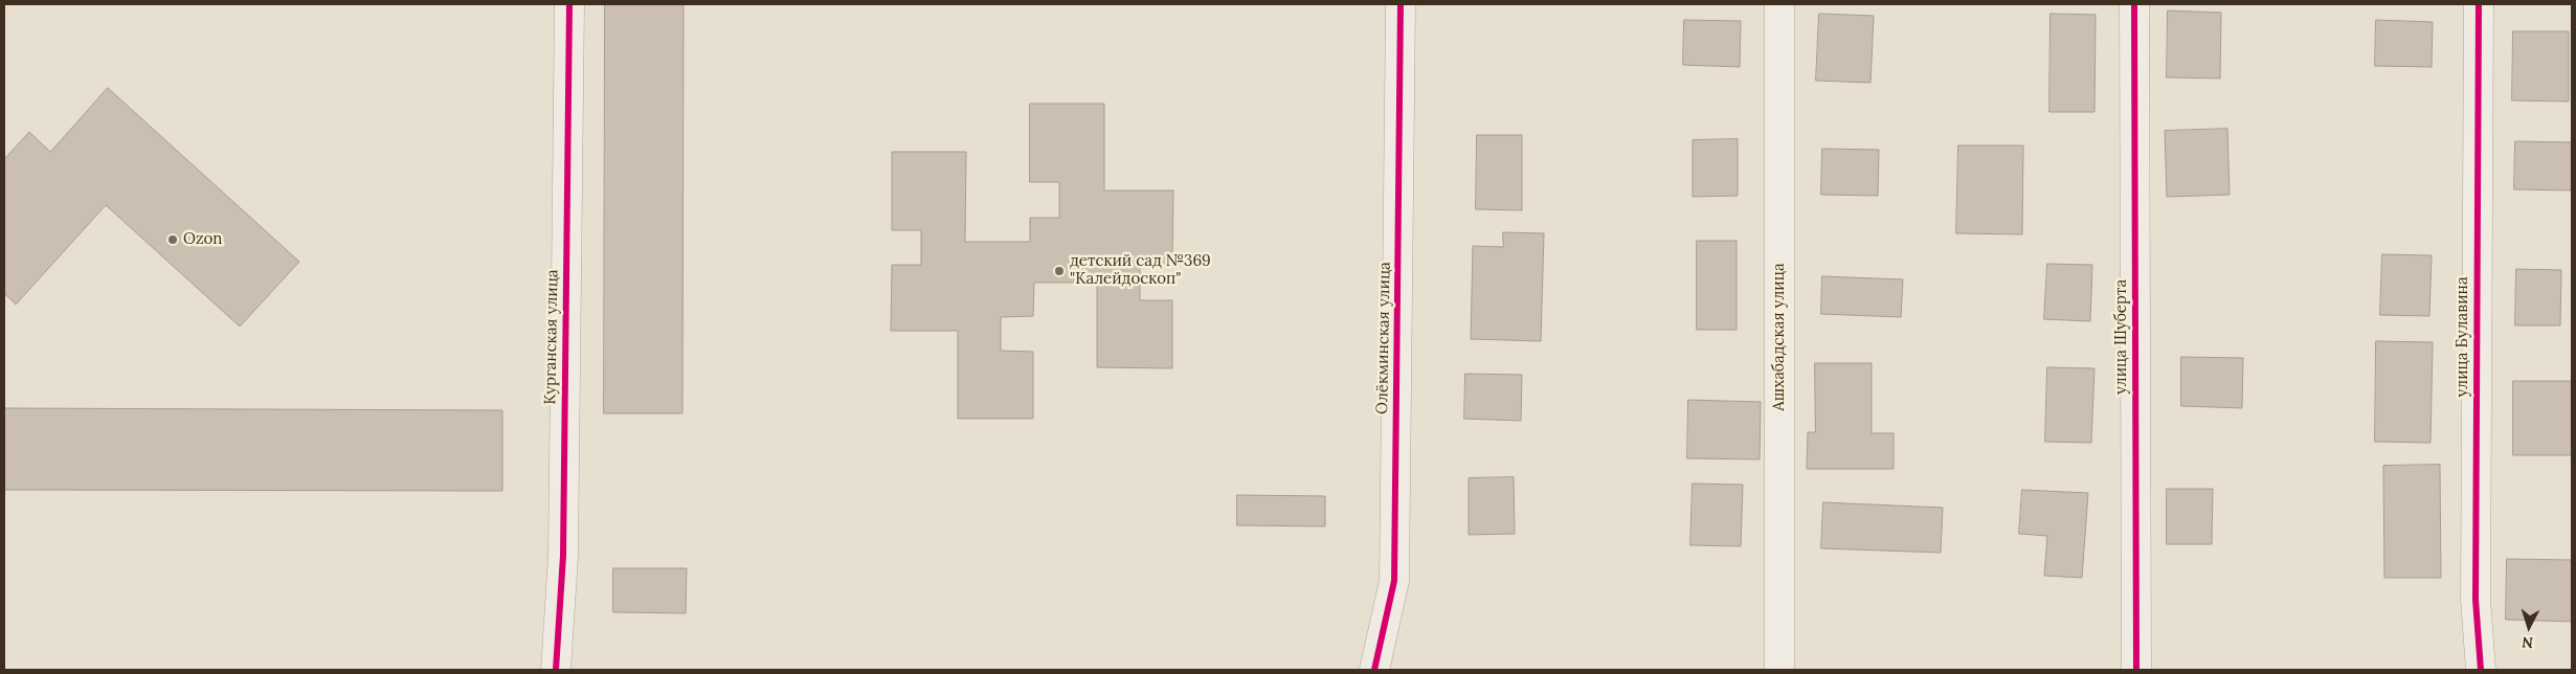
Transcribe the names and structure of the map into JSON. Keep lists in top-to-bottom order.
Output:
{
  "streets": {
    "street": [
      "Курганская улица",
      "Ашхабадская улица",
      "улица Шуберта",
      "улица Булавина",
      "Олёкминская улица"
    ]
  },
  "places": ["Ozon", "детский сад №369 \"Калейдоскоп\""],
  "north": "bottom"
}
